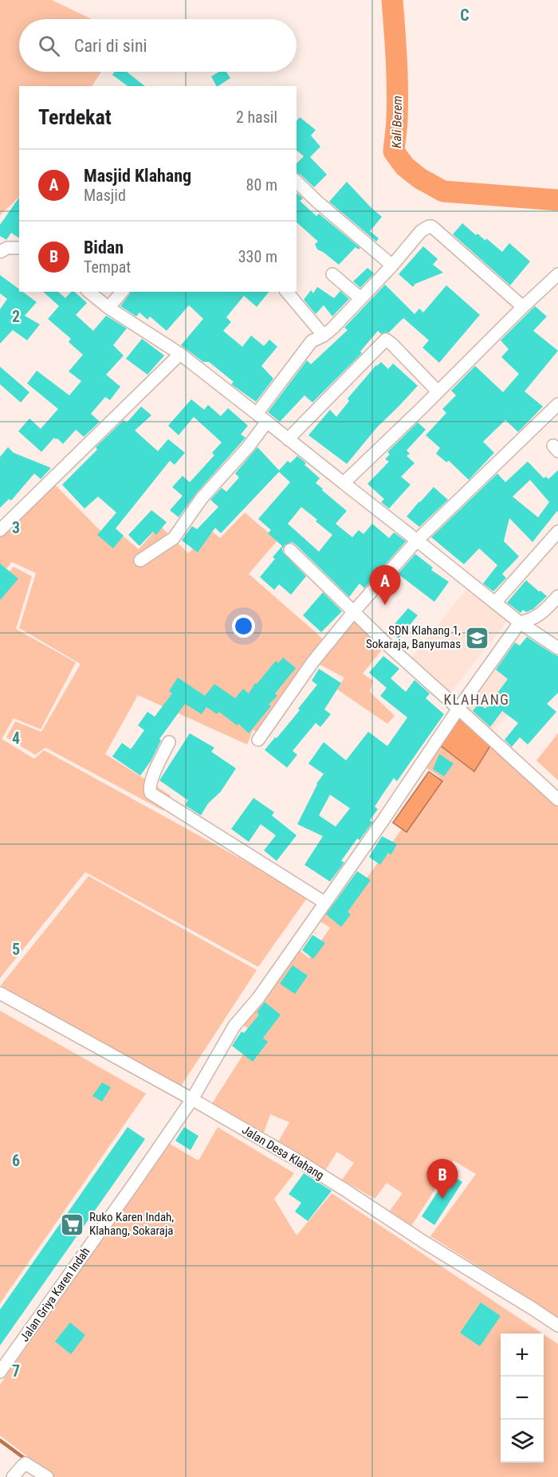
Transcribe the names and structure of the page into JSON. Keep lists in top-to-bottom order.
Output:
{
  "streets": {
    "street": ["Jalan Desa Klahang", "Jalan Griya Karen Indah"]
  },
  "crossings": [
    ["Jalan Desa Klahang", "Jalan Griya Karen Indah"]
  ],
  "districts": ["KLAHANG"],
  "water": ["Kali Berem"],
  "places": {
    "school or university": ["SDN Klahang 1, Sokaraja, Banyumas"],
    "supermarket": ["Ruko Karen Indah, Klahang, Sokaraja"]
  },
  "page": {
    "search": "Cari di sini",
    "heading": ["Terdekat", "2 hasil"],
    "list": [
      {
        "mark": "A",
        "name": "Masjid Klahang",
        "note": "Masjid",
        "value": "80 m"
      },
      {
        "mark": "B",
        "name": "Bidan",
        "note": "Tempat",
        "value": "330 m"
      }
    ],
    "pins": ["A", "B"],
    "map_buttons": ["+", "−"]
  },
  "grid": {
    "columns": ["C"],
    "rows": [
      "2",
      "3",
      "4",
      "5",
      "6",
      "7"
    ]
  }
}
